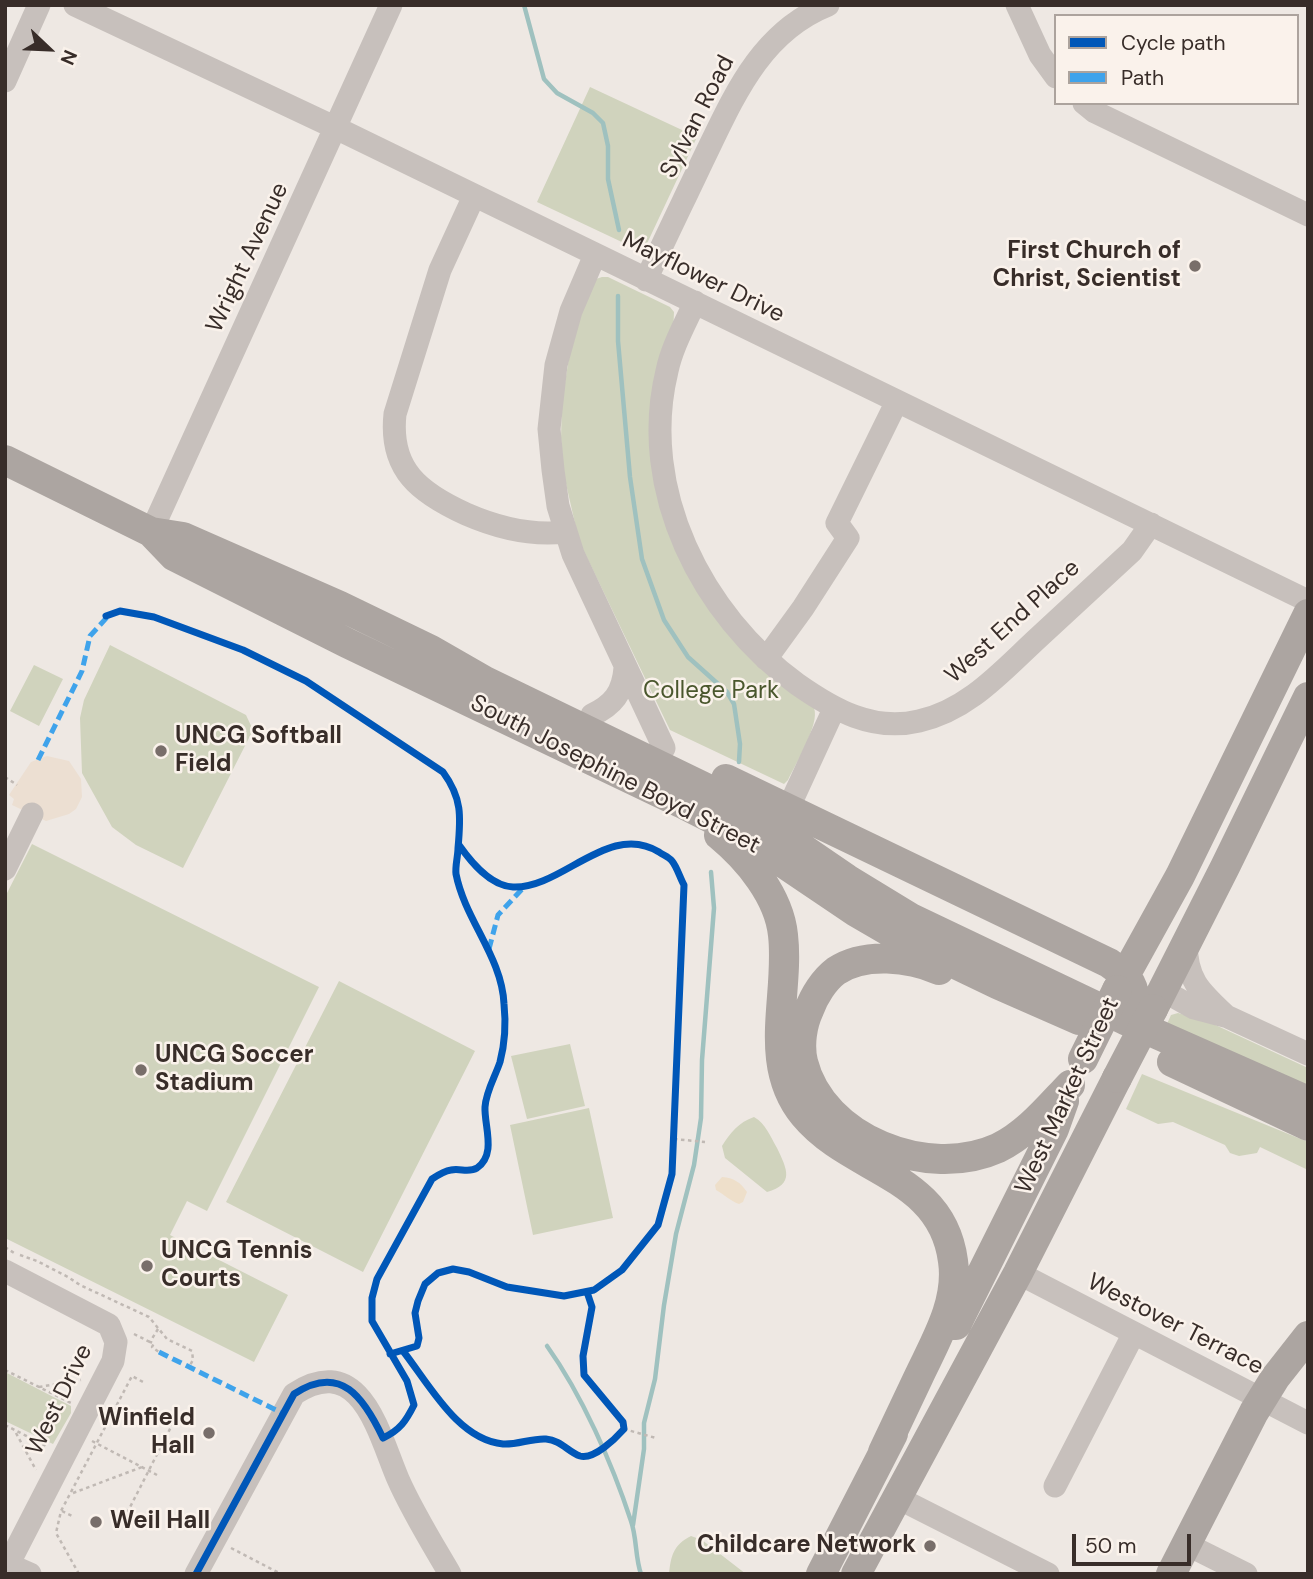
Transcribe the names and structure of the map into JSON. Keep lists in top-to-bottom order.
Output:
{
  "streets": {
    "main road": ["South Josephine Boyd Street", "West Market Street"],
    "street": [
      "Sylvan Road",
      "Wright Avenue",
      "Mayflower Drive",
      "West End Place",
      "Westover Terrace",
      "West Drive"
    ]
  },
  "crossings": [
    ["Sylvan Road", "Mayflower Drive"],
    ["Wright Avenue", "Mayflower Drive"],
    ["Wright Avenue", "South Josephine Boyd Street"],
    ["Mayflower Drive", "West End Place"],
    ["South Josephine Boyd Street", "West Market Street"],
    ["West Market Street", "Westover Terrace"]
  ],
  "parks": ["College Park"],
  "places": [
    "First Church of Christ, Scientist",
    "UNCG Softball Field",
    "UNCG Soccer Stadium",
    "UNCG Tennis Courts",
    "Winfield Hall",
    "Weil Hall",
    "Childcare Network"
  ],
  "legend": ["Cycle path", "Path"],
  "scale_bar": "50 m",
  "north": "bottom right"
}
